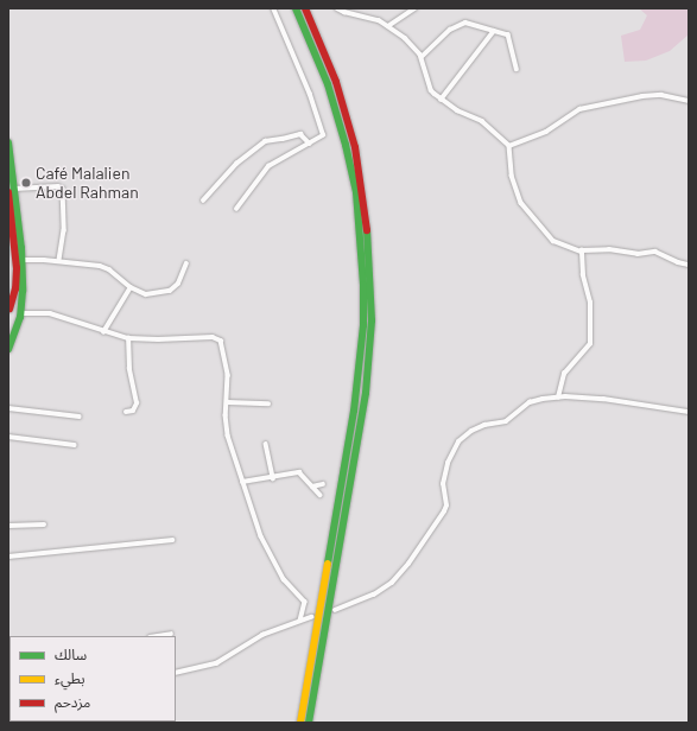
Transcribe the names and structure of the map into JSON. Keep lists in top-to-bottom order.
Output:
{
  "places": ["Café Malalien Abdel Rahman"],
  "legend": ["سالك", "بطيء", "مزدحم"]
}
